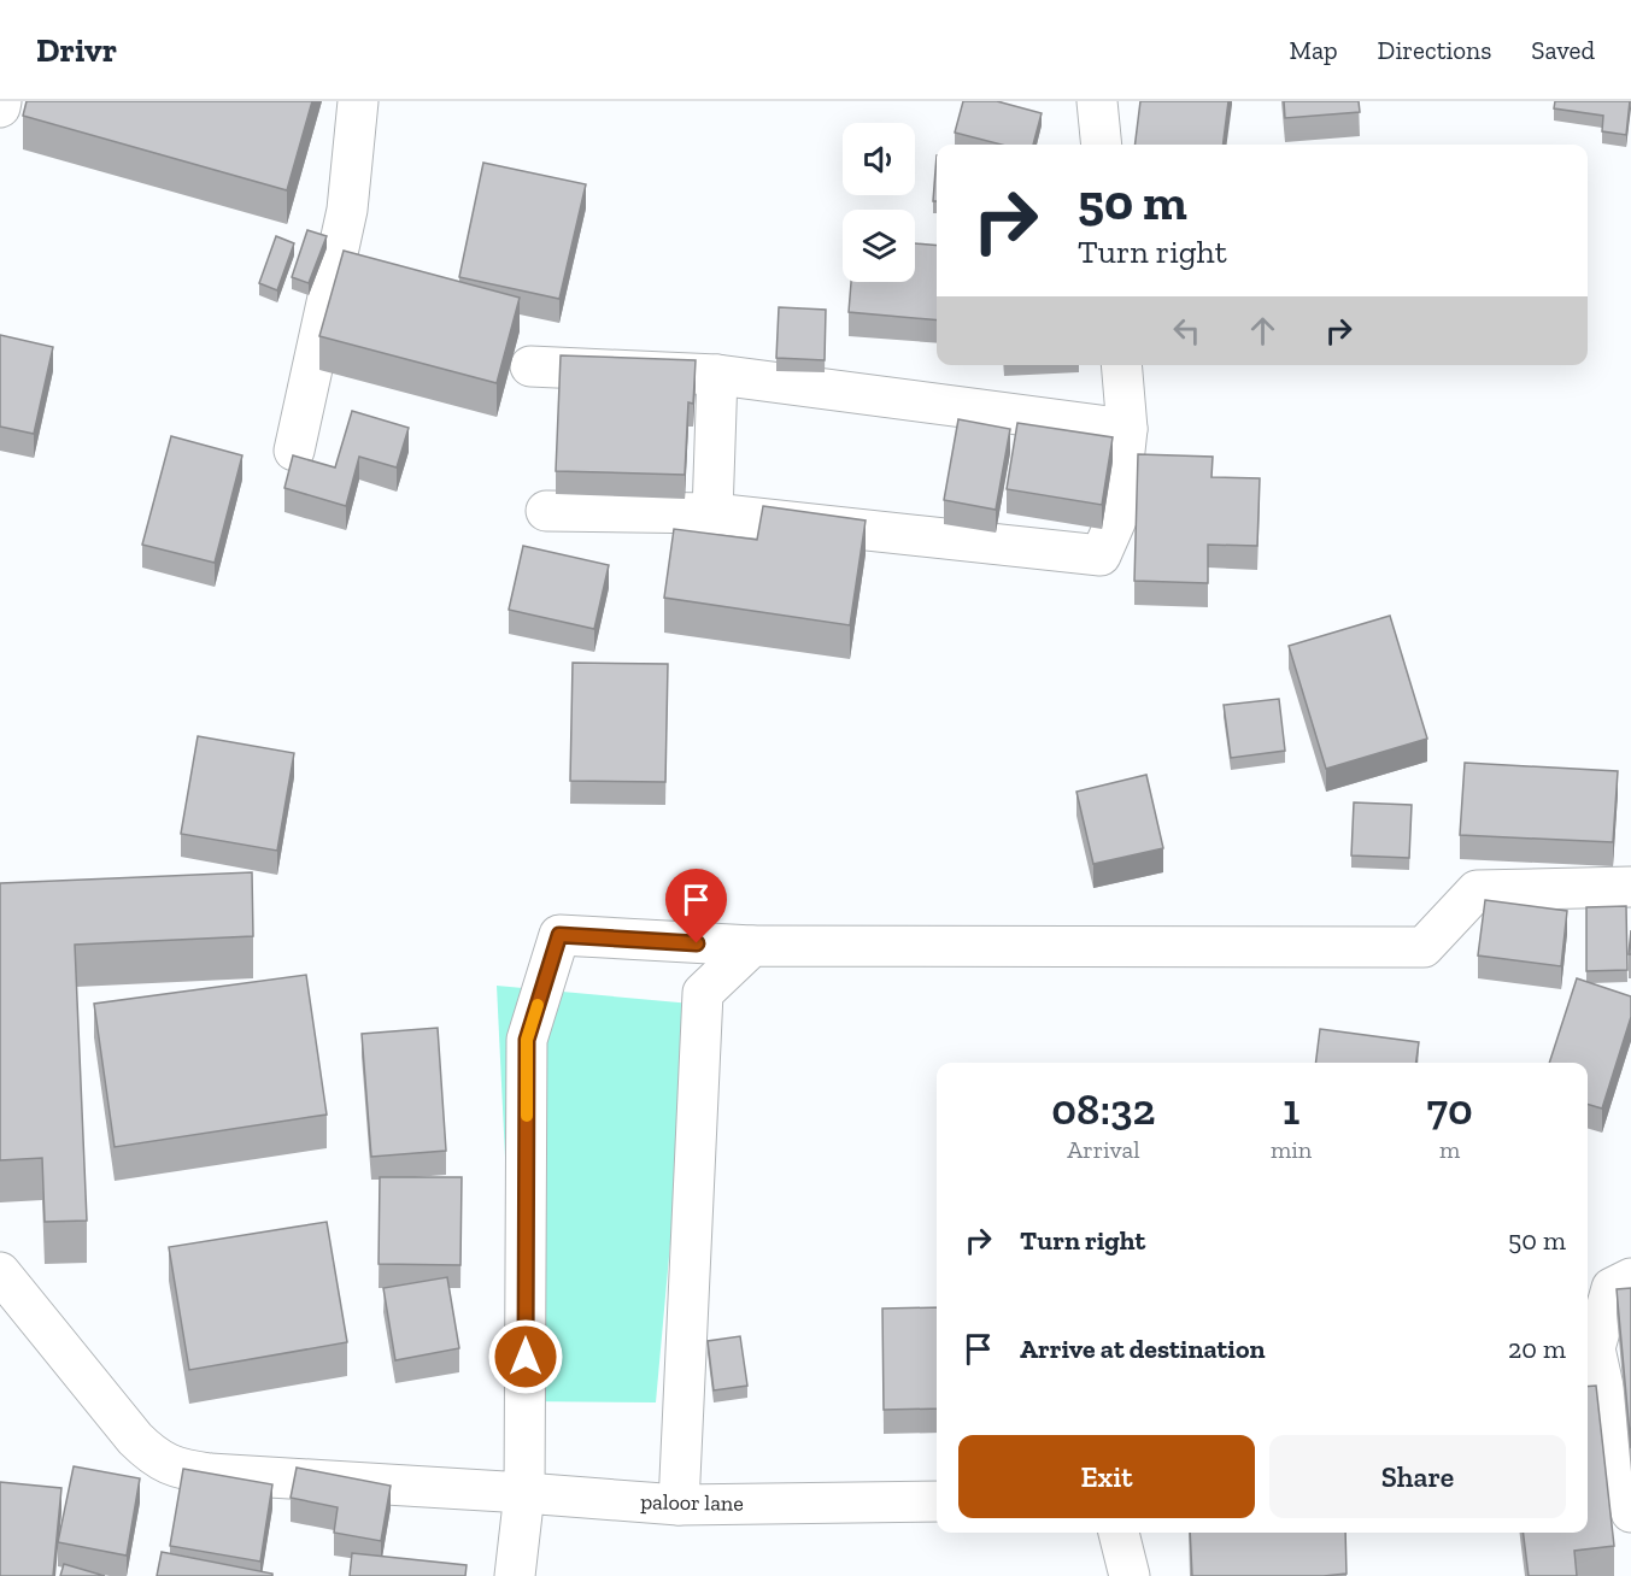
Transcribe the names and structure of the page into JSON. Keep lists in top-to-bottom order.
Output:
{
  "streets": {
    "street": ["paloor lane"]
  },
  "page": {
    "header": "Drivr",
    "nav": ["Map", "Directions", "Saved"],
    "turn": ["50 m", "Turn right"],
    "eta": [
      "08:32",
      "Arrival",
      "1",
      "min",
      "70",
      "m"
    ],
    "list": [
      {
        "name": "Turn right",
        "value": "50 m"
      },
      {
        "name": "Arrive at destination",
        "value": "20 m"
      }
    ],
    "buttons": ["Exit", "Share"]
  }
}
